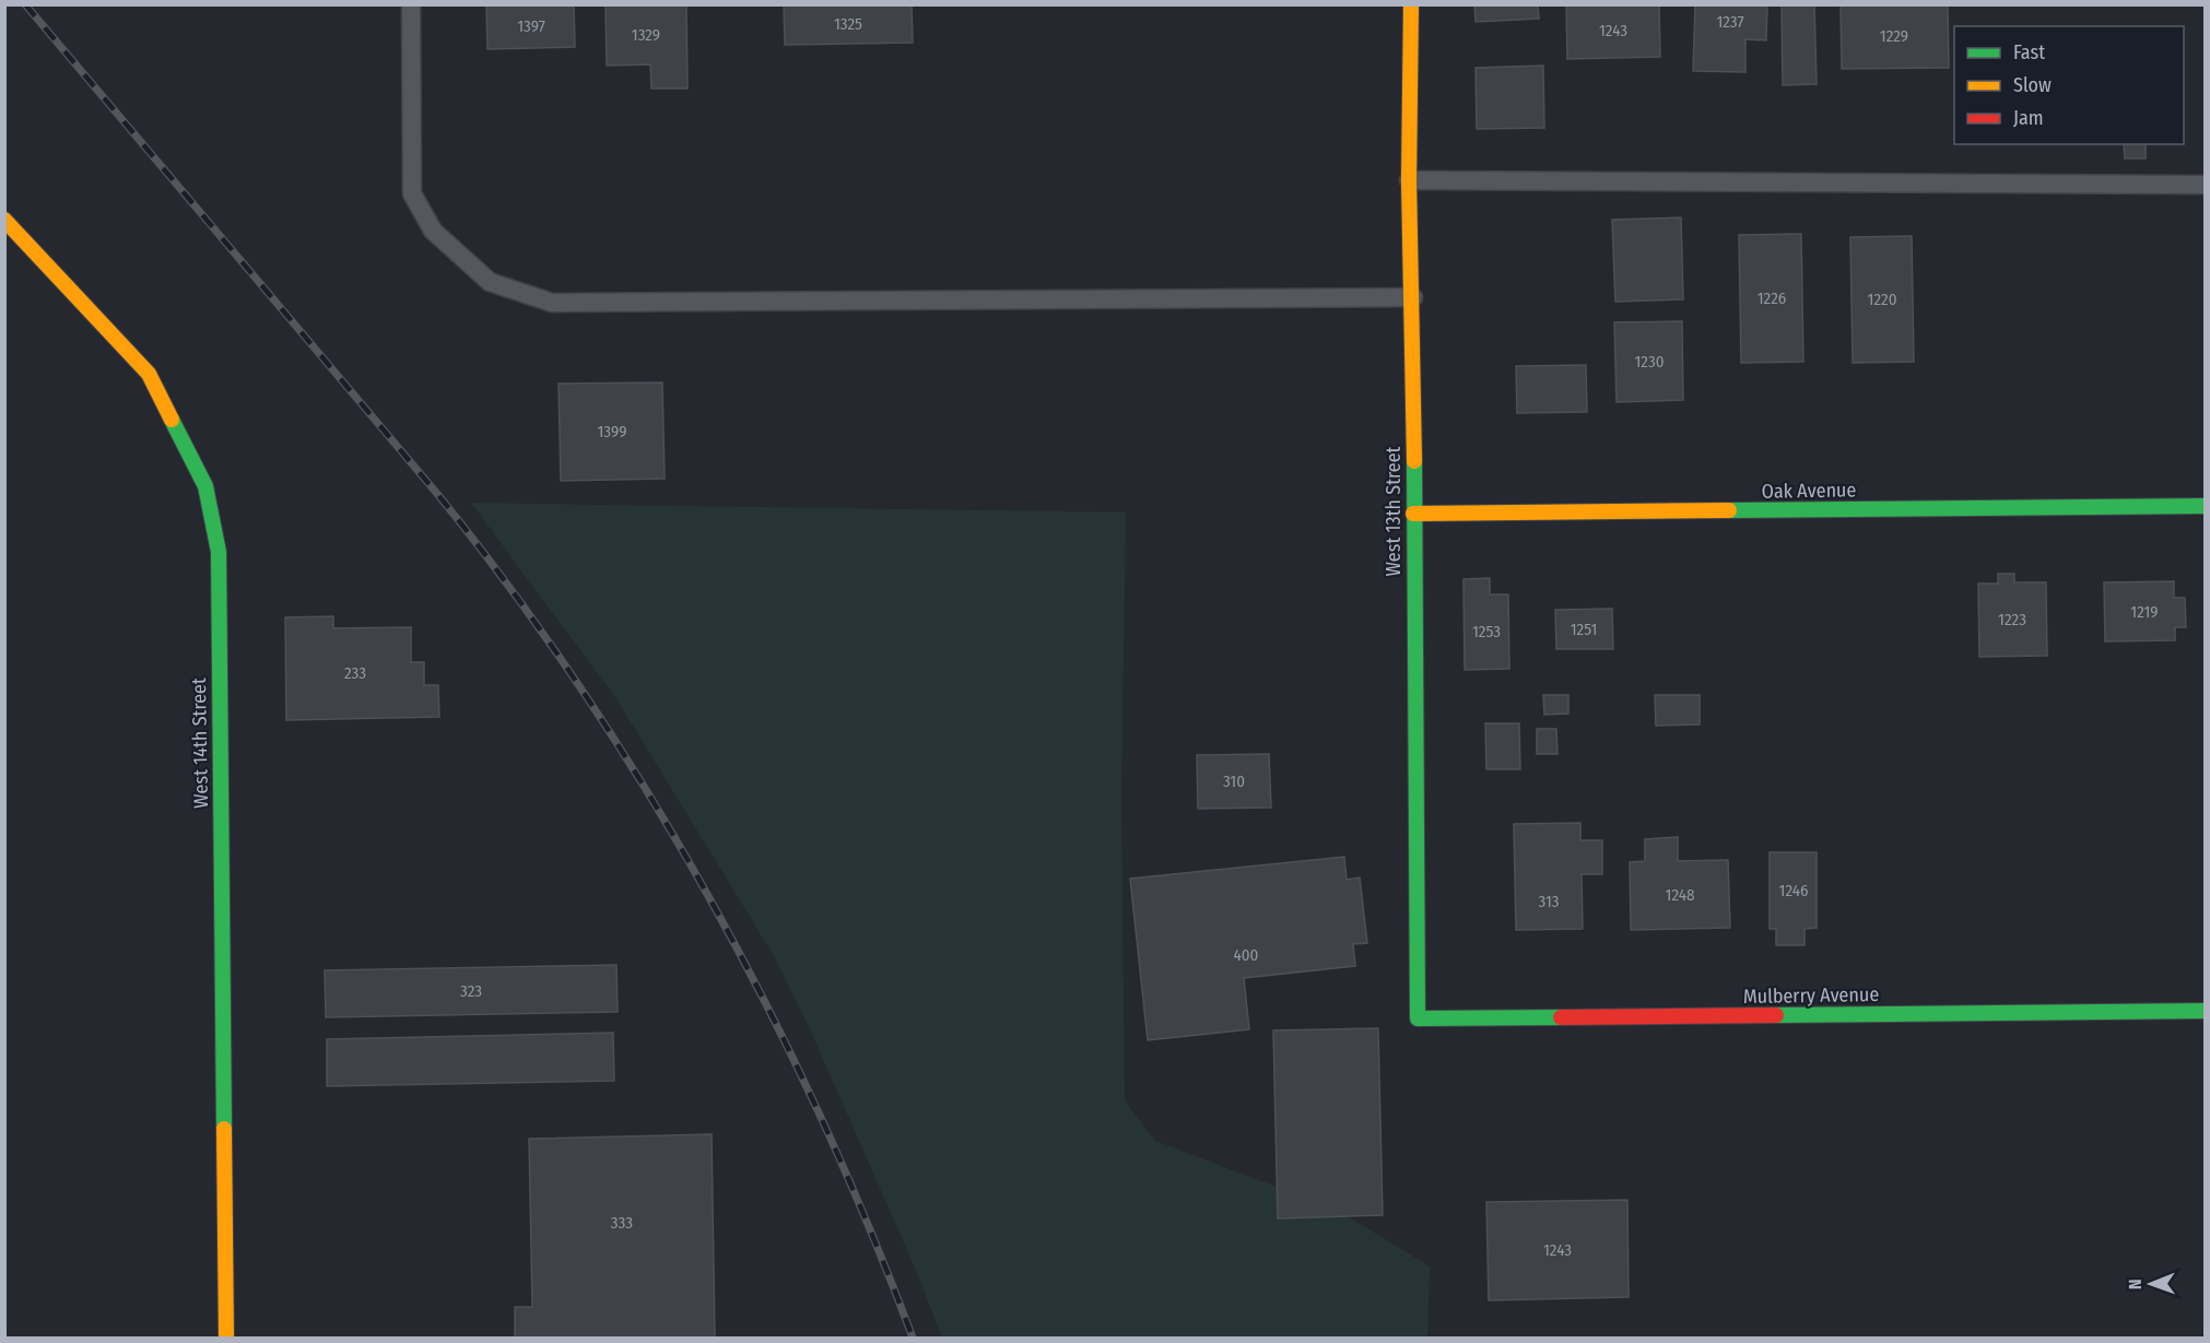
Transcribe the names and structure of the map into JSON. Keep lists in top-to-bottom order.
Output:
{
  "streets": {
    "street": [
      "Oak Avenue",
      "West 13th Street",
      "West 14th Street",
      "Mulberry Avenue"
    ]
  },
  "crossings": [
    ["Oak Avenue", "West 13th Street"],
    ["West 13th Street", "Mulberry Avenue"]
  ],
  "house_numbers": [
    "1237",
    "1325",
    "1397",
    "1243",
    "1329",
    "1229",
    "1226",
    "1220",
    "1230",
    "1399",
    "1219",
    "1223",
    "1251",
    "1253",
    "233",
    "310",
    "1246",
    "1248",
    "313",
    "400",
    "323",
    "333",
    "1243"
  ],
  "legend": ["Fast", "Slow", "Jam"],
  "north": "left"
}
